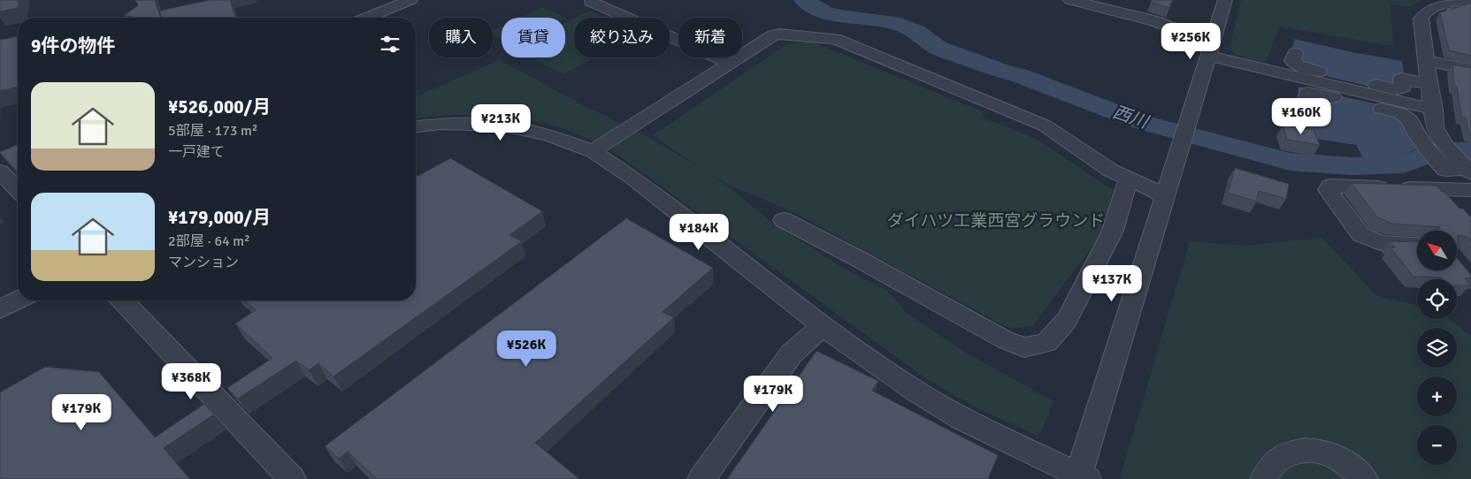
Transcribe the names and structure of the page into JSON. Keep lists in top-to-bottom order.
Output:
{
  "water": ["西川"],
  "parks": ["ダイハツ工業西宮グラウンド"],
  "north": "top left",
  "page": {
    "chip": [
      "購入",
      "賃貸",
      "絞り込み",
      "新着"
    ],
    "heading": "9件の物件",
    "price": [
      "¥256K",
      "¥160K",
      "¥213K",
      "¥184K",
      "¥137K",
      "¥526K",
      "¥368K",
      "¥179K",
      "¥179K"
    ],
    "list": [
      {
        "name": "¥526,000/月",
        "note": "5部屋 · 173 m² · 一戸建て"
      },
      {
        "name": "¥179,000/月",
        "note": "2部屋 · 64 m² · マンション"
      }
    ],
    "map_buttons": ["+", "−"]
  }
}
